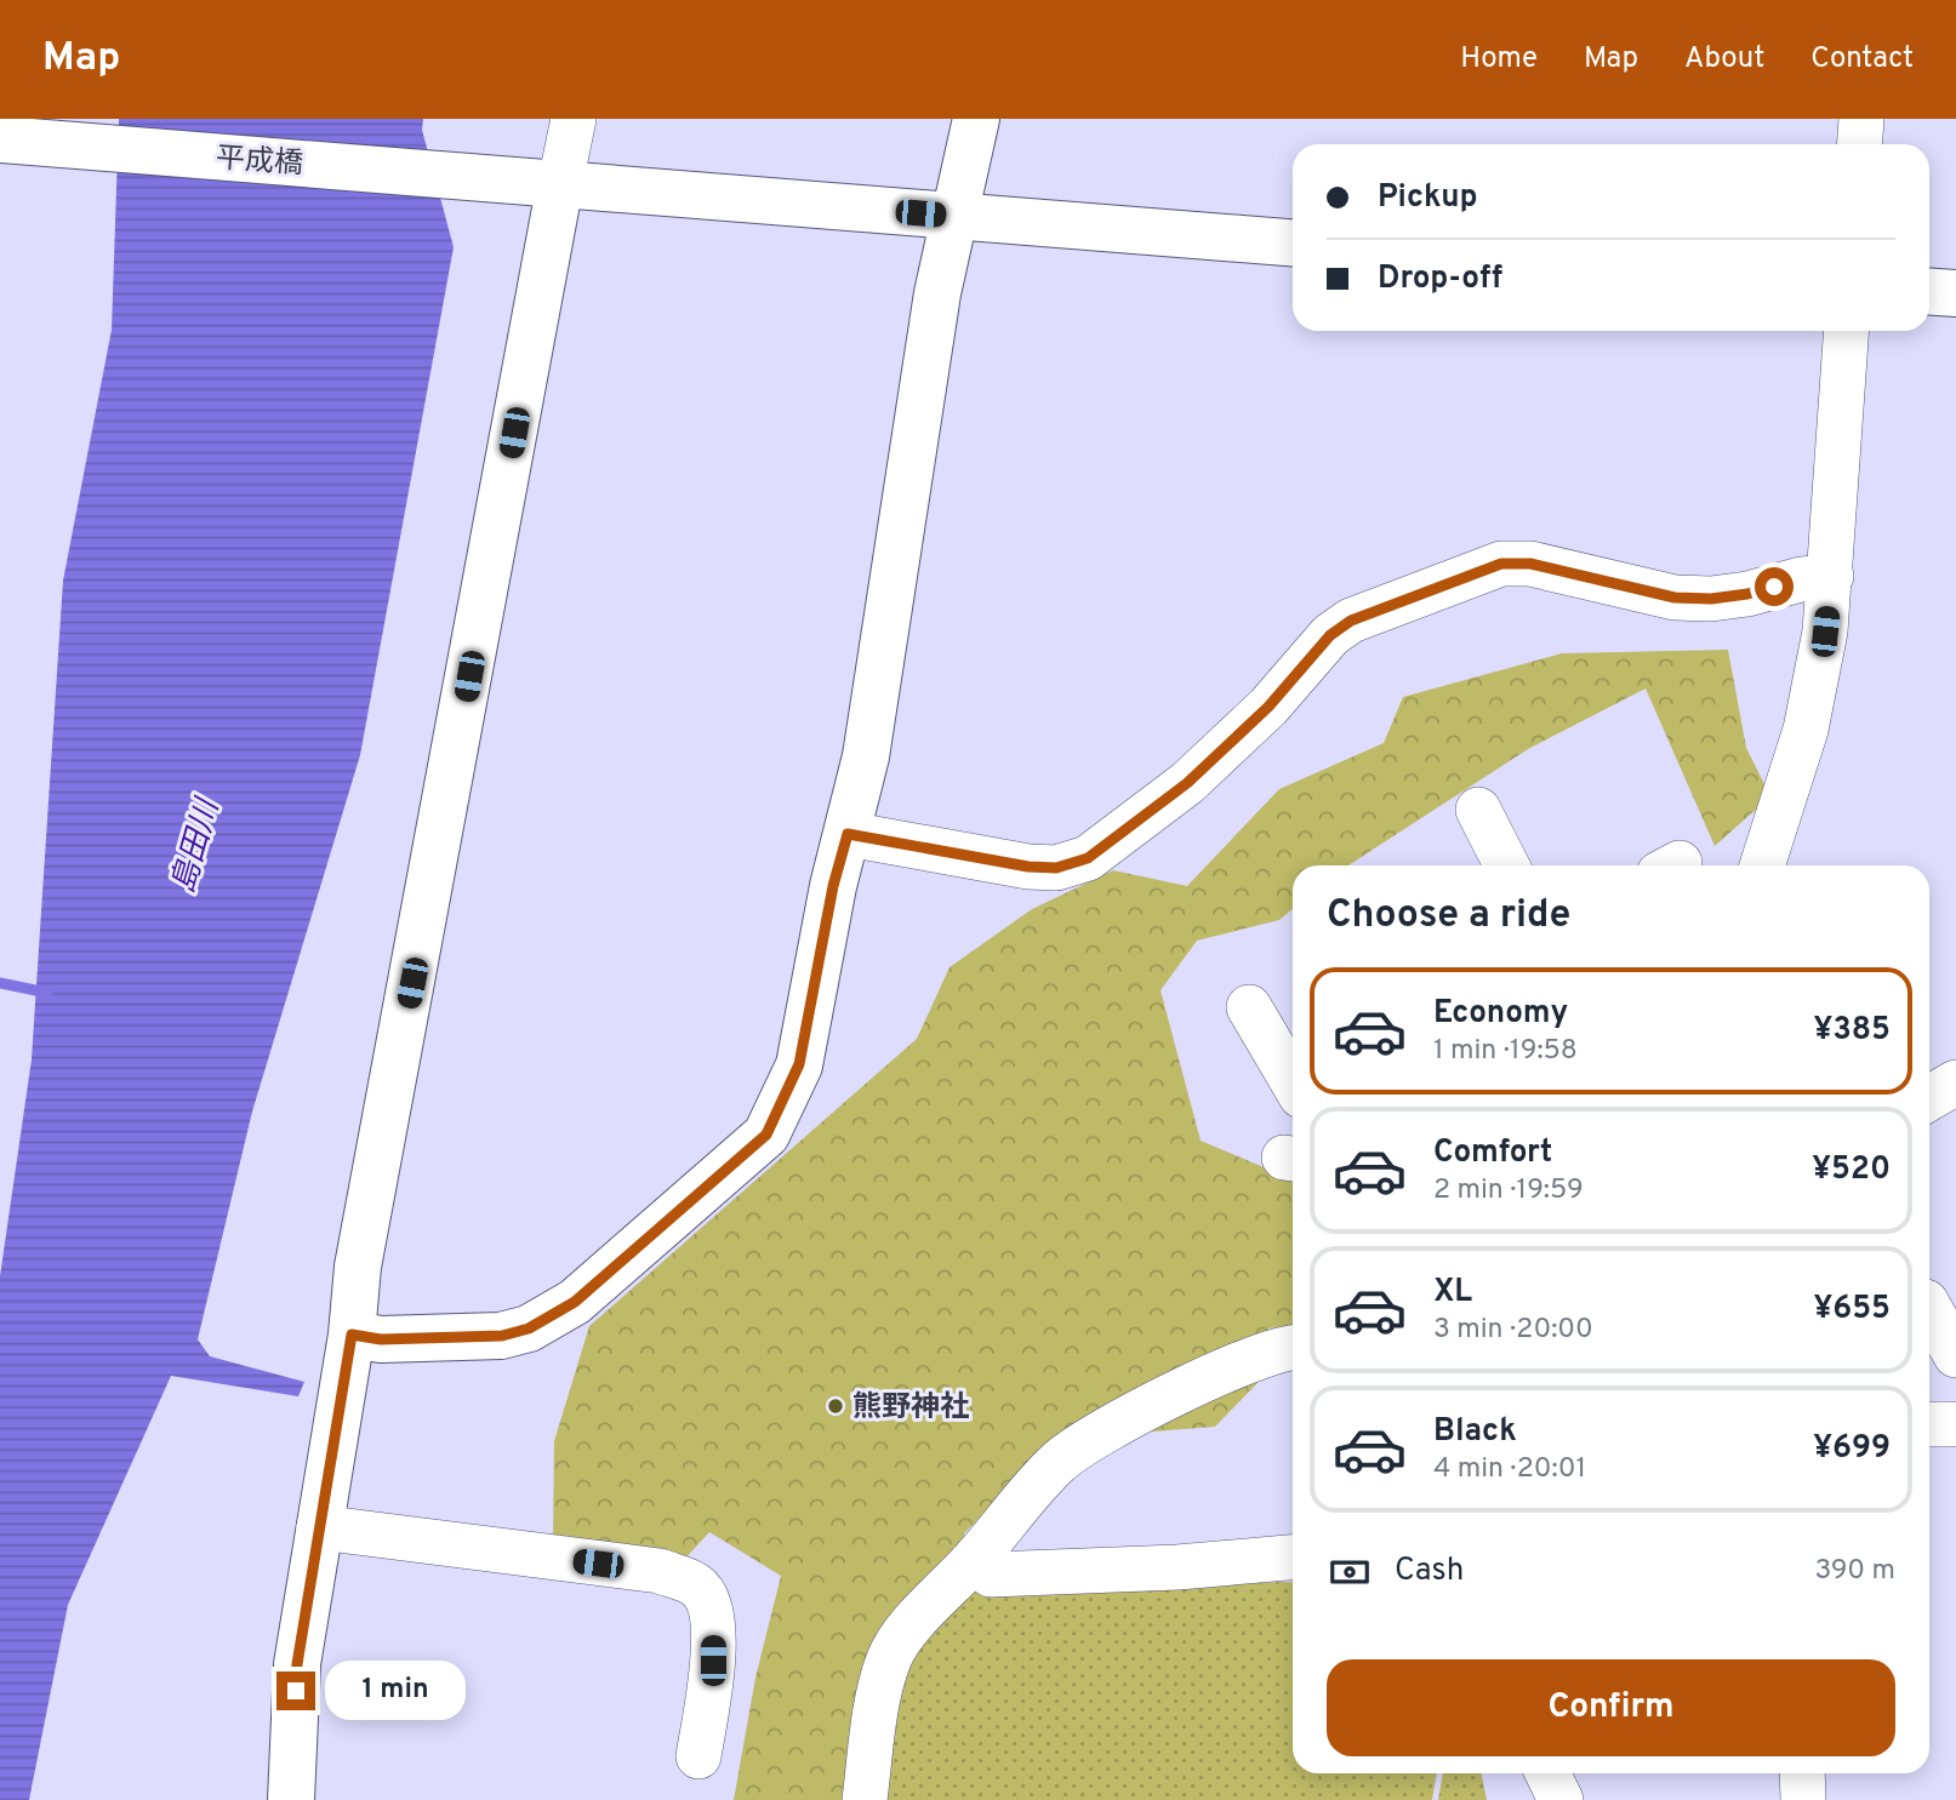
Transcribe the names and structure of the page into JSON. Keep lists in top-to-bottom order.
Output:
{
  "streets": {
    "street": ["平成橋"]
  },
  "water": ["島田川"],
  "places": ["熊野神社"],
  "page": {
    "header": "Map",
    "nav": [
      "Home",
      "Map",
      "About",
      "Contact"
    ],
    "banner": ["Pickup", "Drop-off"],
    "heading": "Choose a ride",
    "list": [
      {
        "name": "Economy",
        "note": "1 min · 19:58",
        "value": "¥385"
      },
      {
        "name": "Comfort",
        "note": "2 min · 19:59",
        "value": "¥520"
      },
      {
        "name": "XL",
        "note": "3 min · 20:00",
        "value": "¥655"
      },
      {
        "name": "Black",
        "note": "4 min · 20:01",
        "value": "¥699"
      }
    ],
    "pay": ["Cash", "390 m"],
    "buttons": "Confirm",
    "bubble": "1 min"
  }
}
